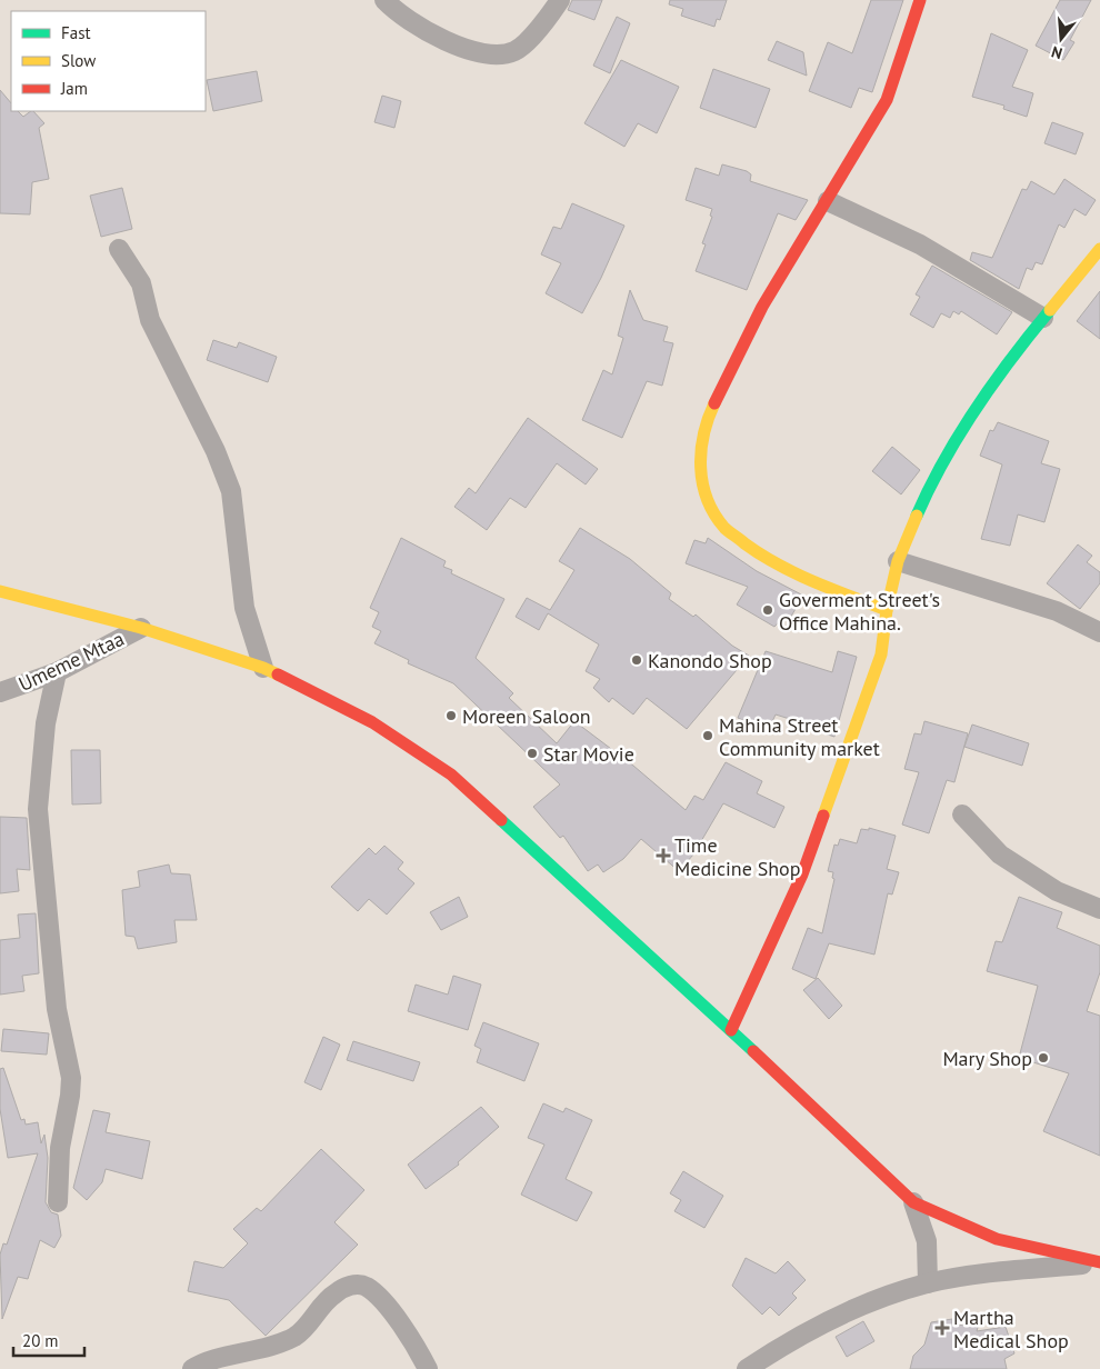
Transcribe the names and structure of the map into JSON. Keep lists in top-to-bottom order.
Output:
{
  "streets": {
    "street": ["Umeme Mtaa"]
  },
  "places": {
    "other": [
      "Goverment Street's Office Mahina.",
      "Kanondo Shop",
      "Moreen Saloon",
      "Mahina Street Community market",
      "Star Movie",
      "Mary Shop"
    ],
    "health": ["Time Medicine Shop", "Martha Medical Shop"]
  },
  "legend": ["Fast", "Slow", "Jam"],
  "scale_bar": "20 m",
  "north": "bottom"
}
